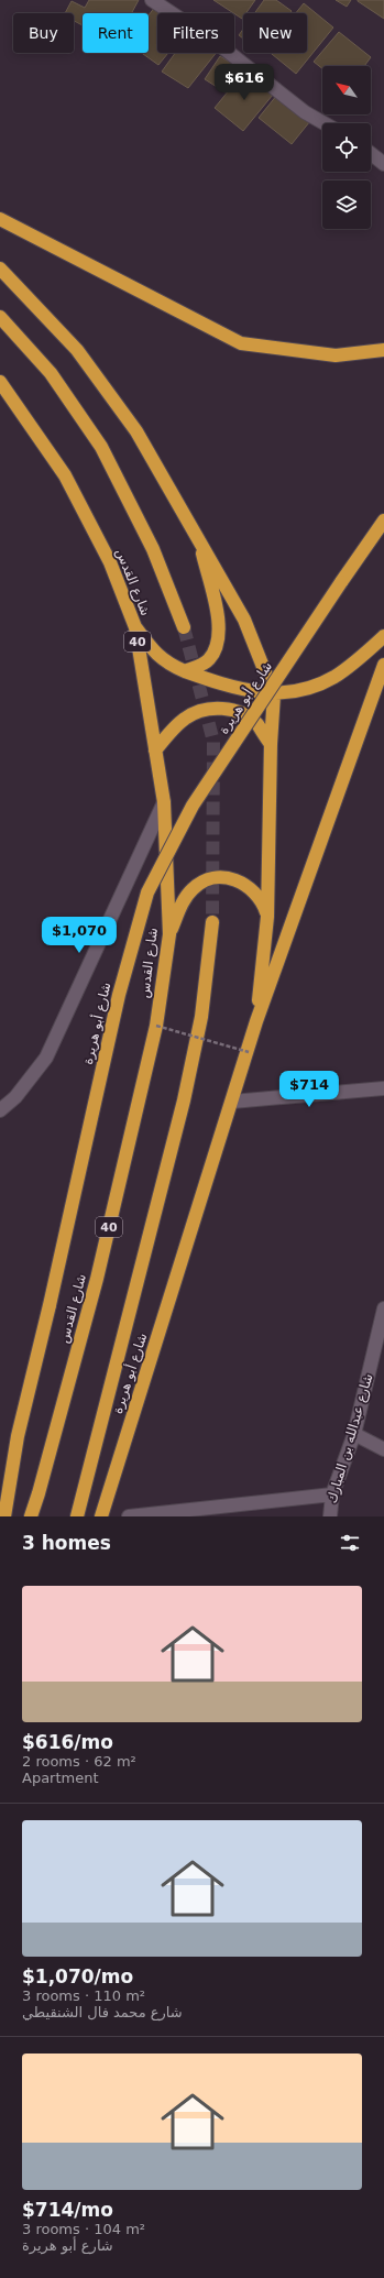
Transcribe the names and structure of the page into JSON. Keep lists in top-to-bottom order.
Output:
{
  "streets": {
    "highway": ["شارع القدس", "40", "شارع أبو هريرة"],
    "street": ["شارع عبدالله بن المبارك"]
  },
  "north": "top left",
  "page": {
    "chip": [
      "Buy",
      "Rent",
      "Filters",
      "New"
    ],
    "price": ["$616", "$1,070", "$714"],
    "heading": "3 homes",
    "list": [
      {
        "name": "$616/mo",
        "note": "2 rooms · 62 m² · Apartment"
      },
      {
        "name": "$1,070/mo",
        "note": "3 rooms · 110 m² · شارع محمد فال الشنقيطي"
      },
      {
        "name": "$714/mo",
        "note": "3 rooms · 104 m² · شارع أبو هريرة"
      }
    ]
  }
}
